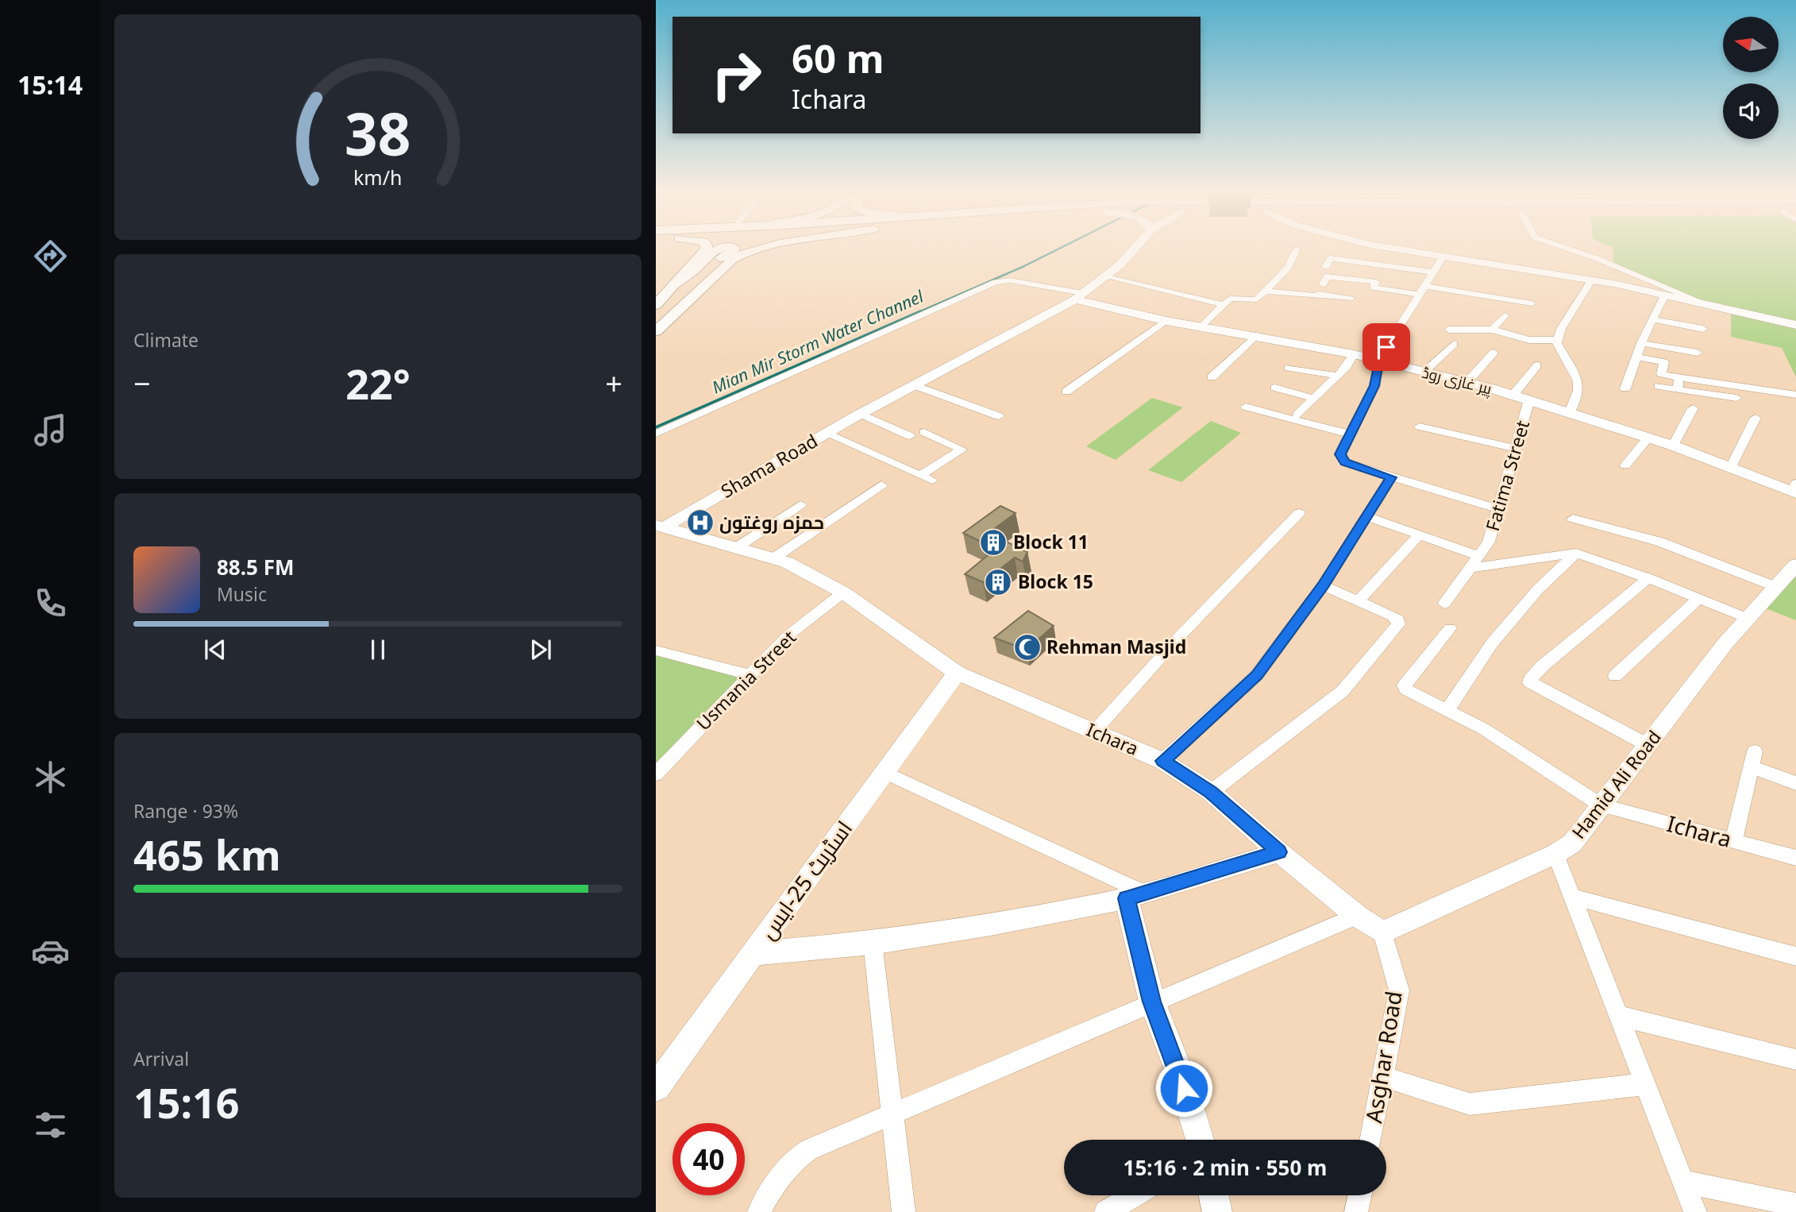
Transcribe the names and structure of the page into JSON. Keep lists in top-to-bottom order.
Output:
{
  "streets": {
    "street": [
      "پیر غازی روڈ",
      "Shama Road",
      "Fatima Street",
      "Usmania Street",
      "Ichara",
      "Hamid Ali Road",
      "اسٹریٹ 25-ایس",
      "Asghar Road"
    ]
  },
  "crossings": [
    ["پیر غازی روڈ", "Shama Road"],
    ["پیر غازی روڈ", "Fatima Street"],
    ["Shama Road", "Usmania Street"],
    ["Shama Road", "Ichara"],
    ["Shama Road", "اسٹریٹ 25-ایس"],
    ["Ichara", "Hamid Ali Road"],
    ["Ichara", "اسٹریٹ 25-ایس"],
    ["Ichara", "Asghar Road"],
    ["Hamid Ali Road", "Asghar Road"]
  ],
  "water": ["Mian Mir Storm Water Channel"],
  "places": {
    "hospital": ["حمزه روغتون"],
    "building": ["Block 11", "Block 15"],
    "mosque": ["Rehman Masjid"]
  },
  "north": "left",
  "page": {
    "tabs": "15:14",
    "turn": ["60 m", "Ichara"],
    "tile": [
      "Climate",
      ["Range · 93%", "465 km"],
      ["Arrival", "15:16"]
    ],
    "heat": ["−", "22°", "+"],
    "song": ["88.5 FM", "Music"],
    "limit": "40",
    "trip": "15:16 · 2 min · 550 m",
    "gauge": ["38", "km/h"]
  }
}
